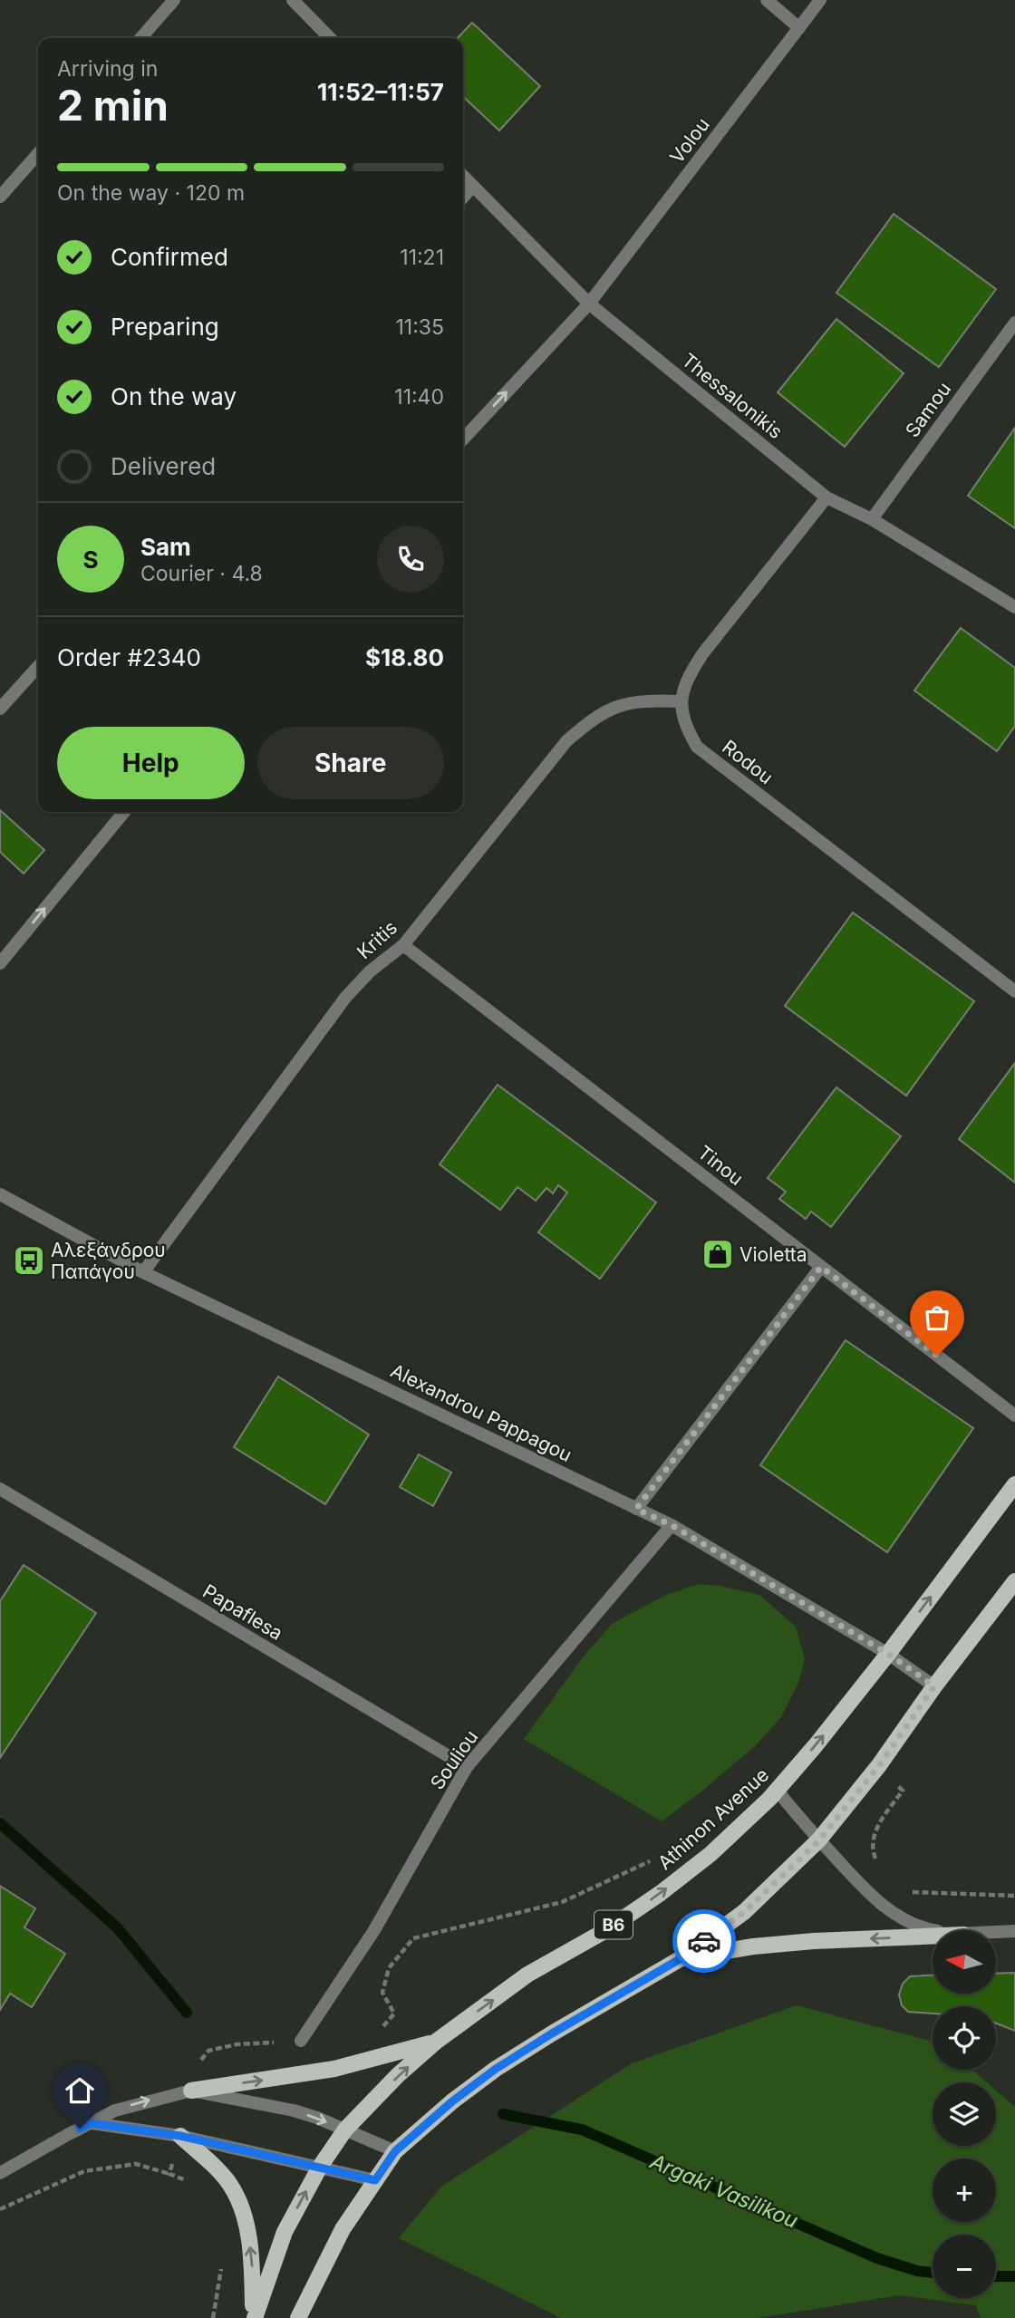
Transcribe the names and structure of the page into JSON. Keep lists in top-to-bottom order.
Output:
{
  "streets": {
    "main road": ["Athinon Avenue", "B6"],
    "street": [
      "Volou",
      "Thessalonikis",
      "Samou",
      "Rodou",
      "Kritis",
      "Tinou",
      "Alexandrou Pappagou",
      "Papaflesa",
      "Souliou"
    ]
  },
  "crossings": [
    ["Volou", "Thessalonikis"],
    ["Thessalonikis", "Samou"],
    ["Rodou", "Kritis"],
    ["Kritis", "Tinou"],
    ["Kritis", "Alexandrou Pappagou"],
    ["Alexandrou Pappagou", "Souliou"],
    ["Alexandrou Pappagou", "Athinon Avenue"],
    ["Papaflesa", "Souliou"],
    ["Athinon Avenue", "B6"]
  ],
  "water": ["Argaki Vasilikou"],
  "places": {
    "shop": ["Violetta"],
    "bus stop": ["Αλεξάνδρου Παπάγου"]
  },
  "north": "left",
  "page": {
    "heading": ["2 min", "Arriving in", "11:52–11:57"],
    "panel": [
      "Sam",
      "Courier · 4.8",
      "Order #2340",
      "$18.80"
    ],
    "bar": "On the way · 120 m",
    "list": [
      ["Confirmed", "11:21"],
      ["Preparing", "11:35"],
      ["On the way", "11:40"],
      "Delivered"
    ],
    "round": "S",
    "buttons": ["Help", "Share"],
    "map_buttons": ["+", "−"]
  }
}
